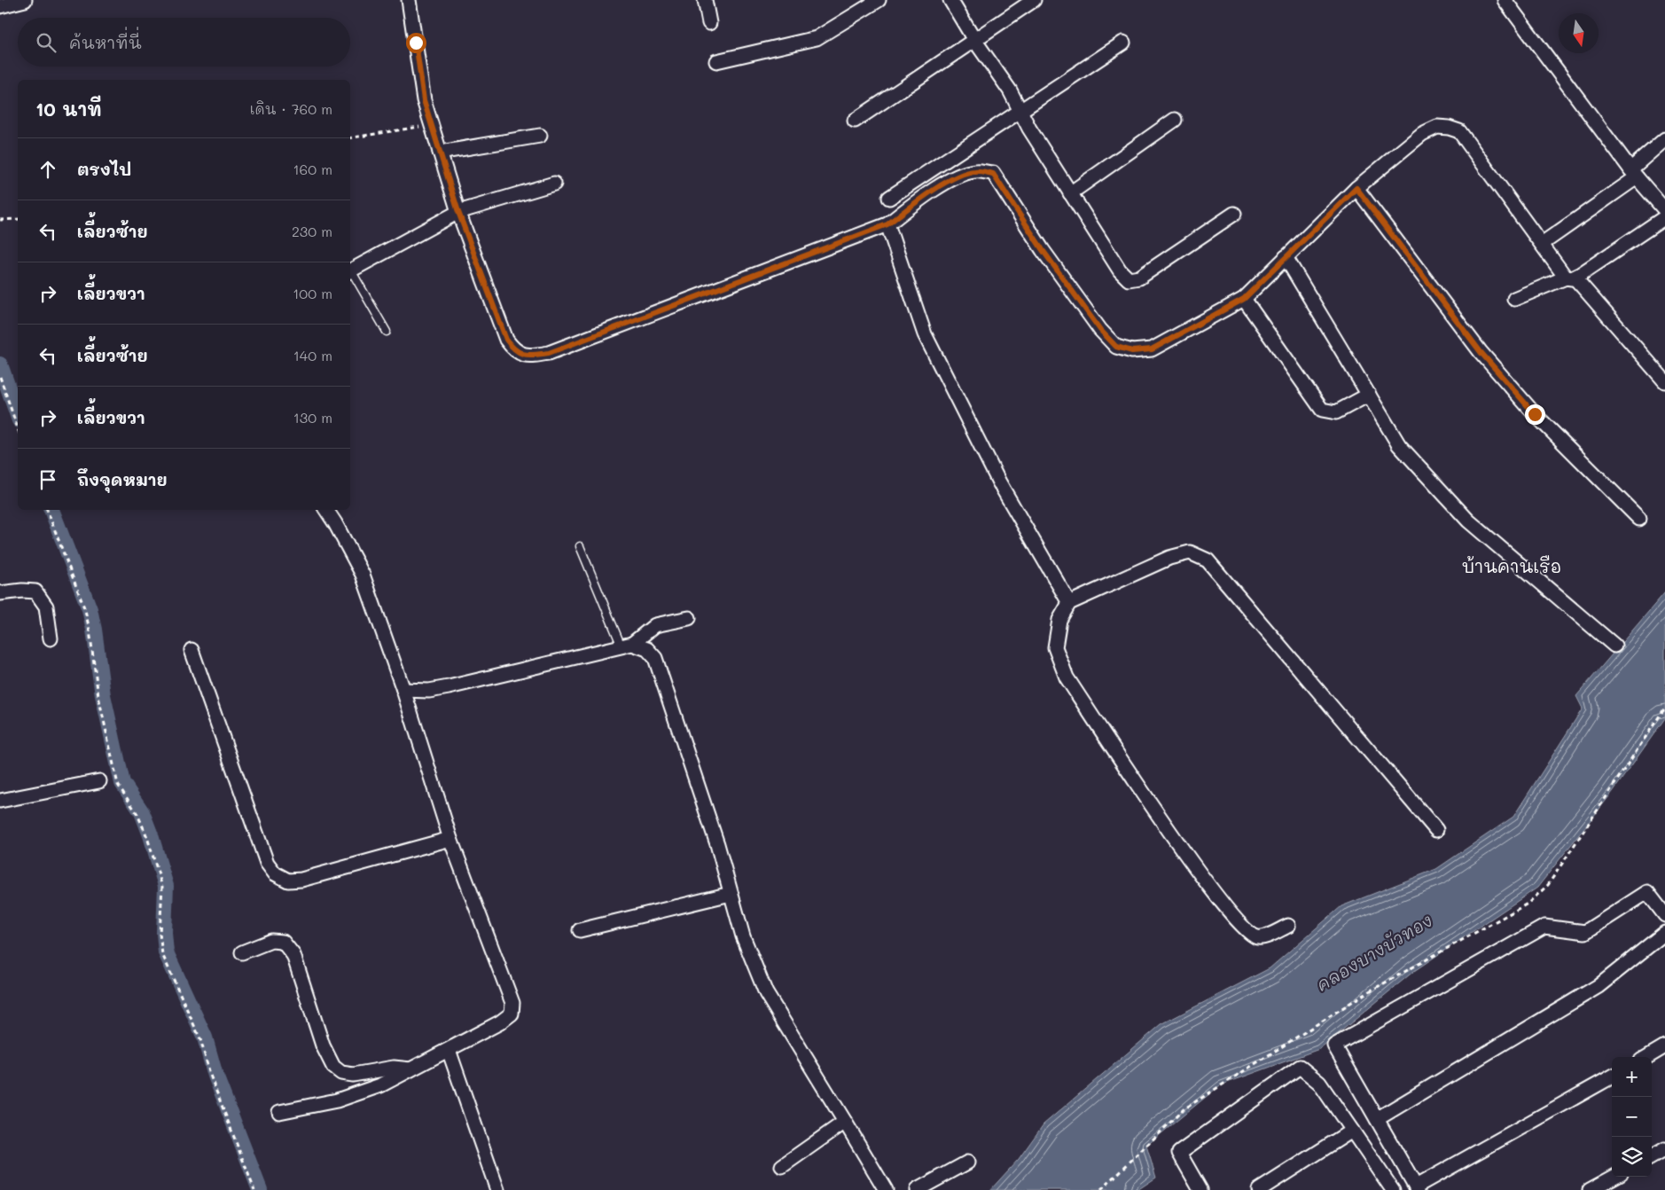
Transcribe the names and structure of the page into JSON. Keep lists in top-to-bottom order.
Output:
{
  "districts": ["บ้านคานเรือ"],
  "water": ["คลองบางบัวทอง"],
  "north": "bottom",
  "page": {
    "search": "ค้นหาที่นี่",
    "heading": ["10 นาที", "เดิน · 760 m"],
    "list": [
      ["ตรงไป", "160 m"],
      ["เลี้ยวซ้าย", "230 m"],
      ["เลี้ยวขวา", "100 m"],
      ["เลี้ยวซ้าย", "140 m"],
      ["เลี้ยวขวา", "130 m"],
      "ถึงจุดหมาย"
    ],
    "map_buttons": ["+", "−"]
  }
}
